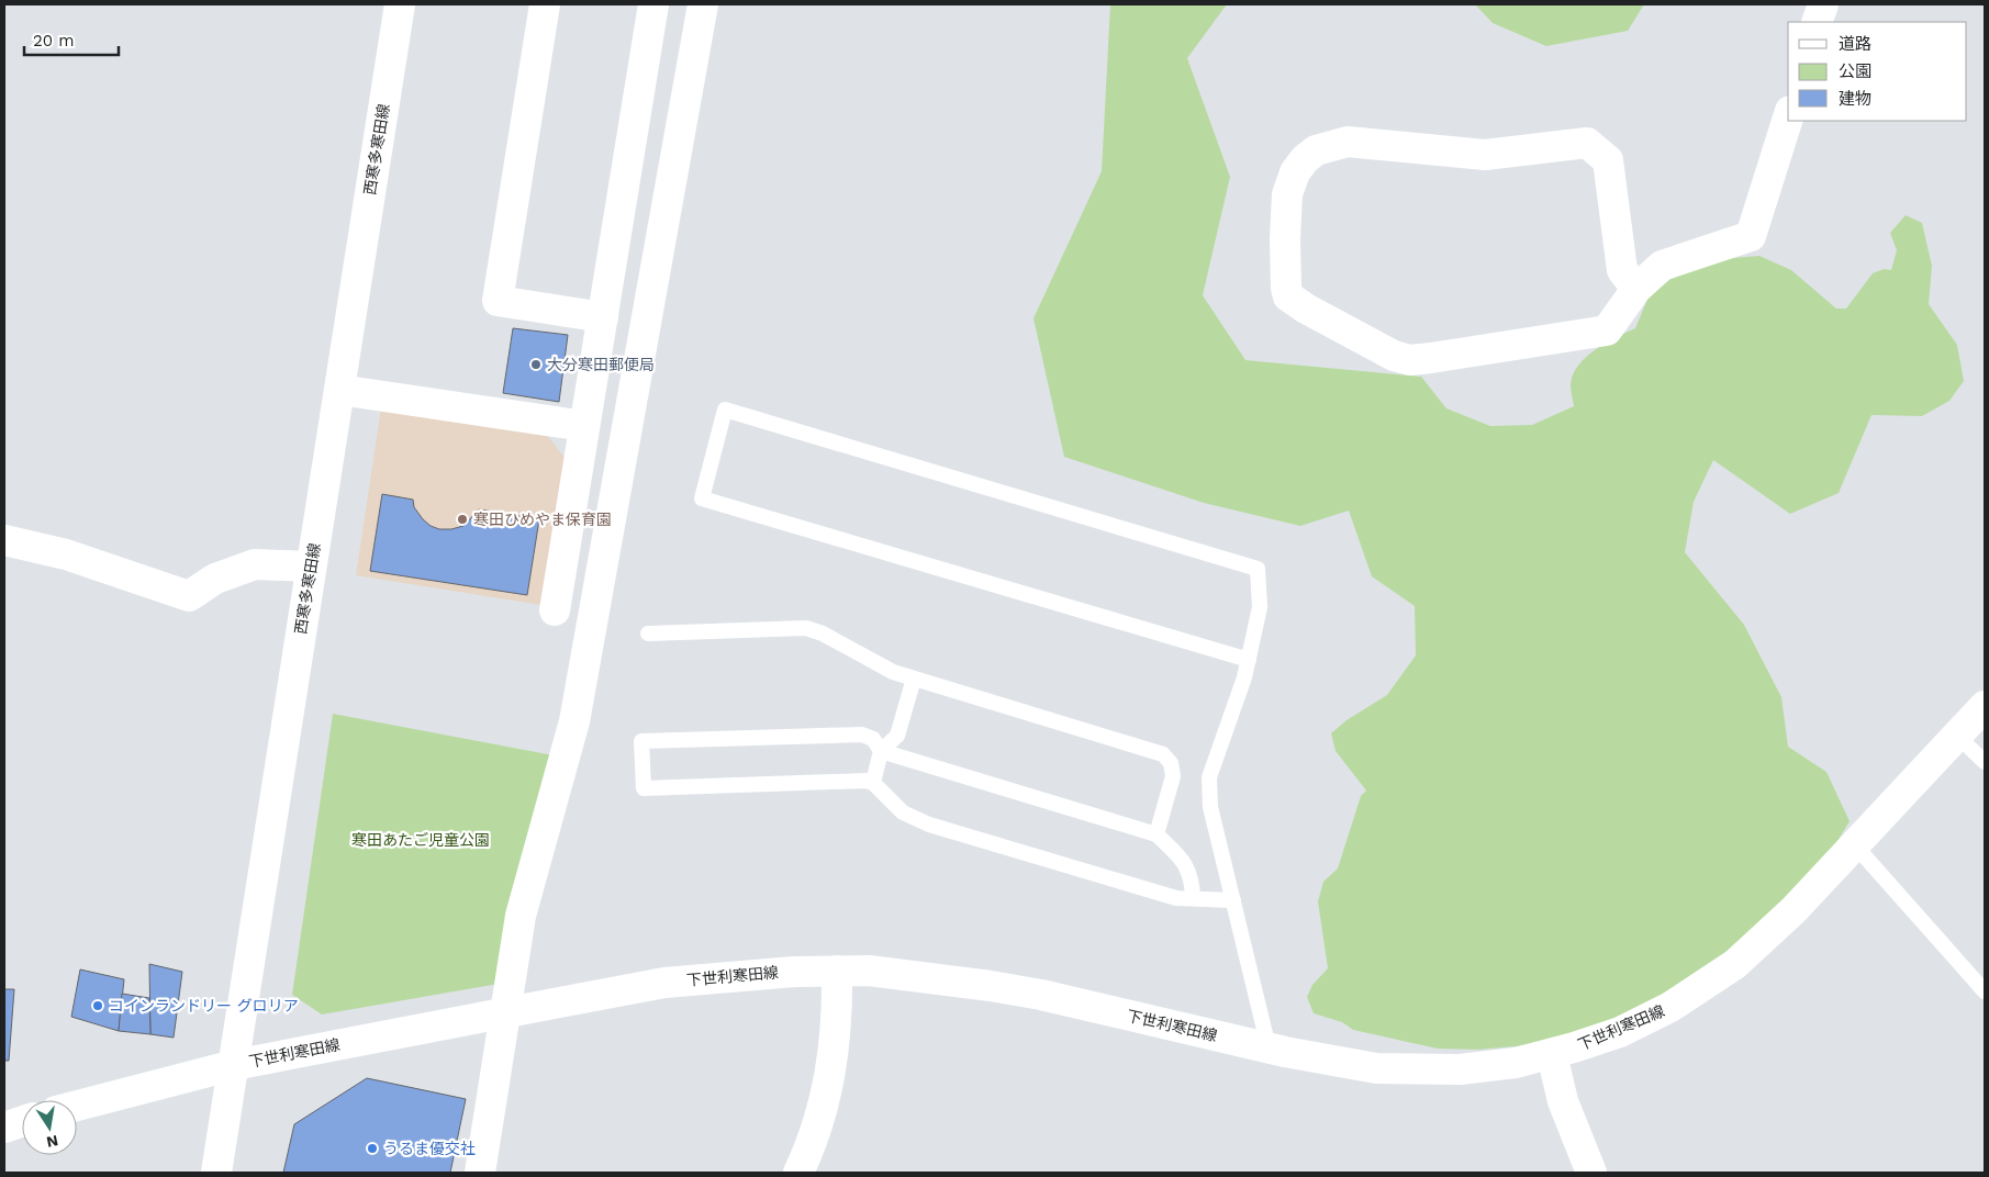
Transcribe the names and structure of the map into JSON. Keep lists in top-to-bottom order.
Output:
{
  "streets": {
    "street": ["西寒多寒田線", "下世利寒田線"]
  },
  "crossings": [
    ["西寒多寒田線", "下世利寒田線"]
  ],
  "parks": ["寒田あたご児童公園"],
  "places": [
    "大分寒田郵便局",
    "寒田ひめやま保育園",
    "コインランドリー グロリア",
    "うるま優交社"
  ],
  "legend": ["道路", "公園", "建物"],
  "scale_bar": "20 m",
  "north": "bottom"
}
